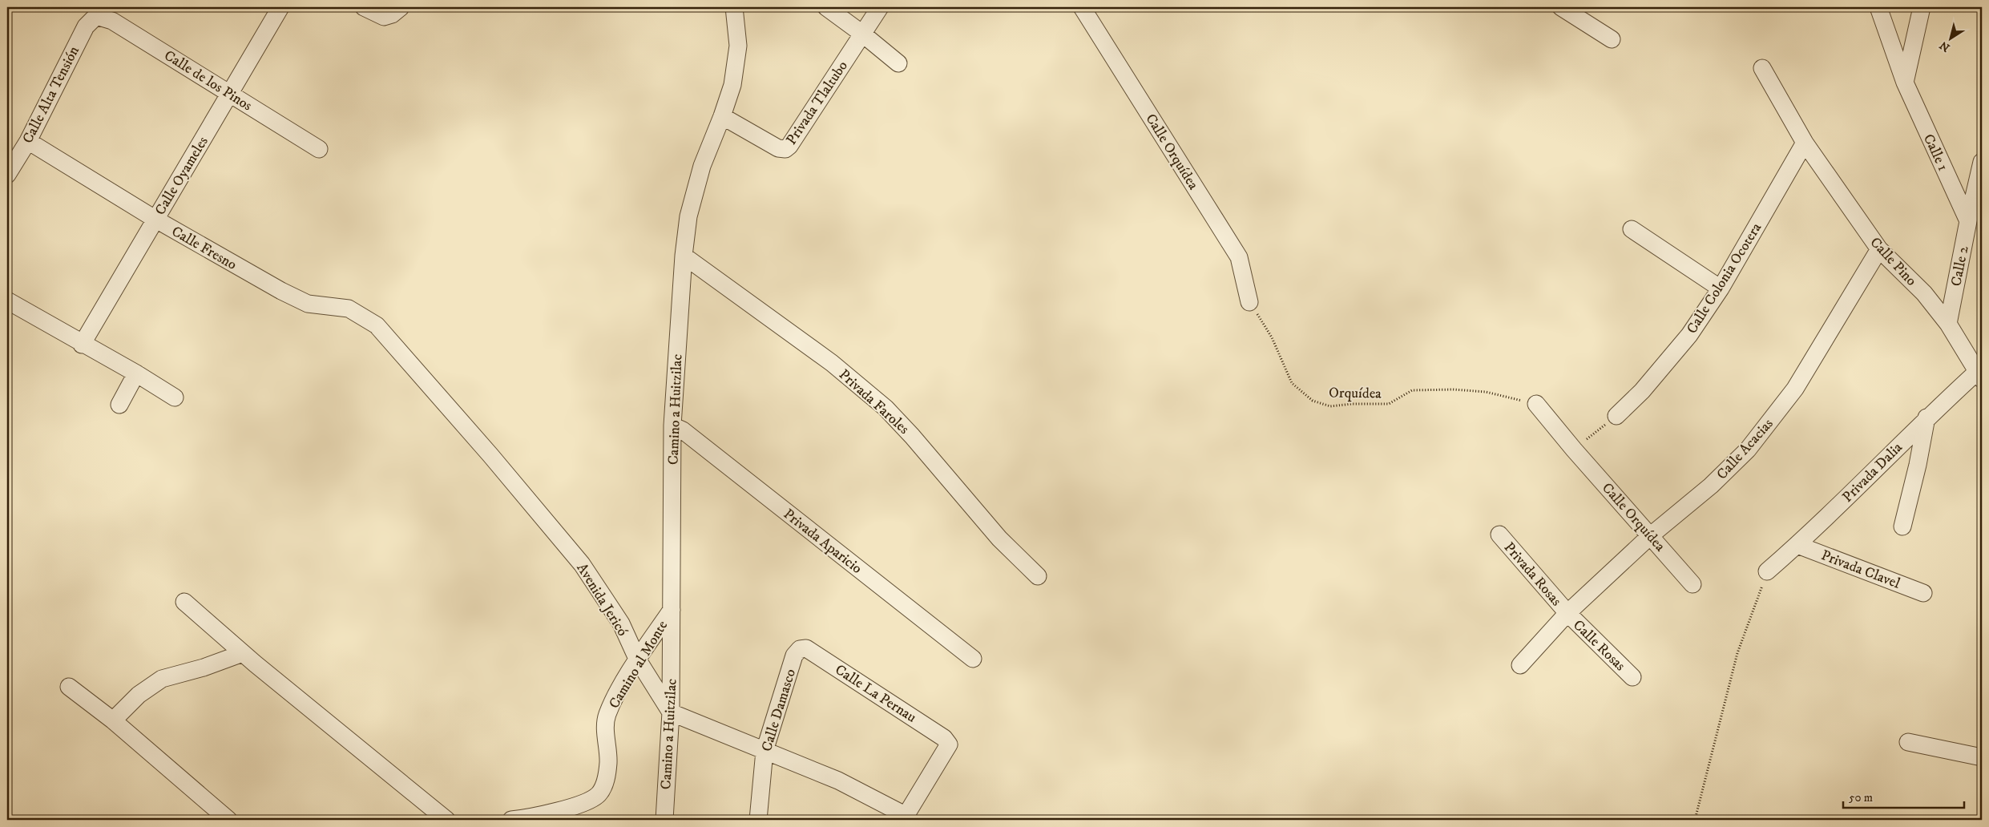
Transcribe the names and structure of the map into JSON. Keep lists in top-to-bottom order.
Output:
{
  "streets": {
    "street": [
      "Calle de los Pinos",
      "Calle Alta Tensión",
      "Privada Tlaltubo",
      "Calle Orquídea",
      "Calle 1",
      "Calle Oyameles",
      "Calle Fresno",
      "Calle Pino",
      "Calle 2",
      "Calle Colonia Ocotera",
      "Privada Faroles",
      "Camino a Huitzilac",
      "Calle Acacias",
      "Privada Dalia",
      "Privada Aparicio",
      "Privada Clavel",
      "Privada Rosas",
      "Avenida Jericó",
      "Calle Rosas",
      "Camino al Monte",
      "Calle La Pernau",
      "Calle Damasco"
    ],
    "path": ["Orquídea"]
  },
  "crossings": [
    ["Calle de los Pinos", "Calle Alta Tensión"],
    ["Calle de los Pinos", "Calle Oyameles"],
    ["Calle Alta Tensión", "Calle Fresno"],
    ["Privada Tlaltubo", "Camino a Huitzilac"],
    ["Calle Orquídea", "Orquídea"],
    ["Calle Orquídea", "Calle Acacias"],
    ["Calle 1", "Calle 2"],
    ["Calle Oyameles", "Calle Fresno"],
    ["Calle Fresno", "Avenida Jericó"],
    ["Calle Pino", "Calle 2"],
    ["Calle Pino", "Calle Colonia Ocotera"],
    ["Calle Pino", "Calle Acacias"],
    ["Calle Pino", "Privada Dalia"],
    ["Privada Faroles", "Camino a Huitzilac"],
    ["Camino a Huitzilac", "Privada Aparicio"],
    ["Camino a Huitzilac", "Avenida Jericó"],
    ["Camino a Huitzilac", "Camino al Monte"],
    ["Calle Acacias", "Privada Rosas"],
    ["Calle Acacias", "Calle Rosas"],
    ["Privada Dalia", "Privada Clavel"],
    ["Privada Rosas", "Calle Rosas"],
    ["Avenida Jericó", "Camino al Monte"],
    ["Calle La Pernau", "Calle Damasco"]
  ],
  "scale_bar": "50 m",
  "north": "bottom left"
}
